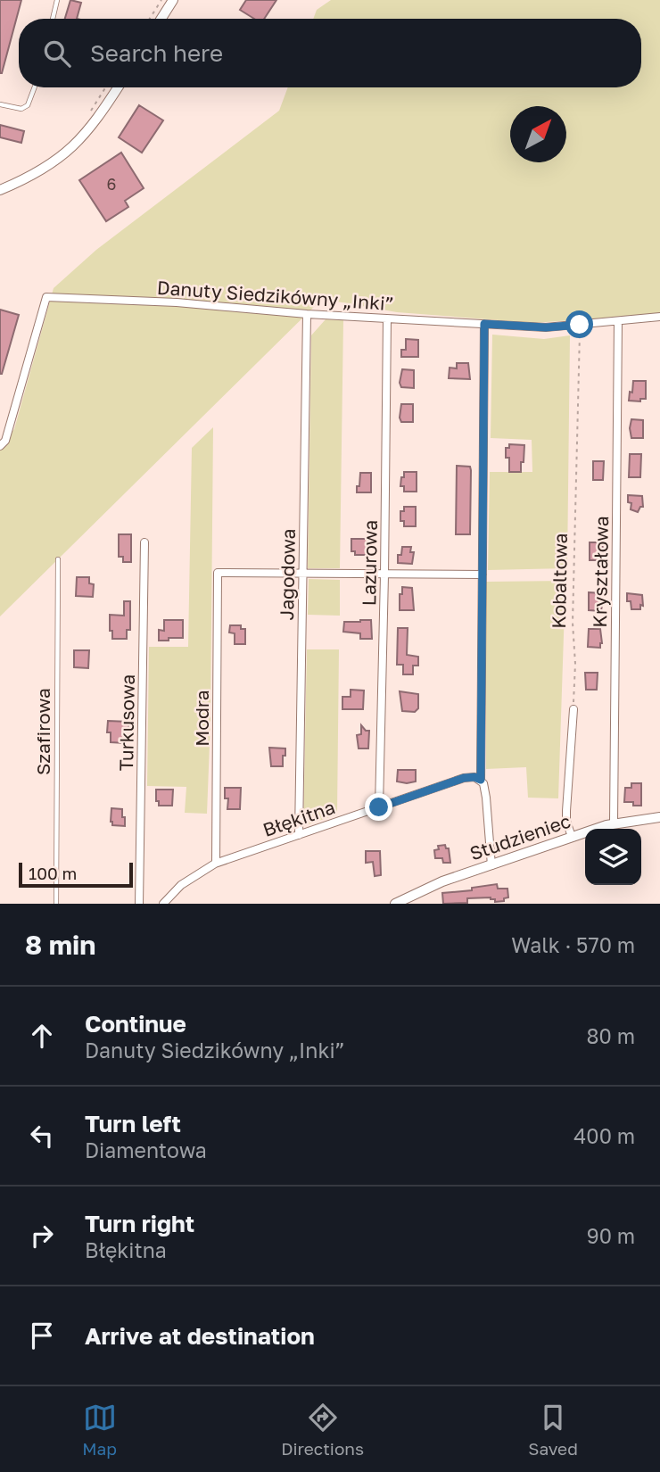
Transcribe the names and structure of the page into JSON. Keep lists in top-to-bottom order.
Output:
{
  "streets": {
    "street": [
      "Danuty Siedzikówny „Inki”",
      "Lazurowa",
      "Kryształowa",
      "Jagodowa",
      "Modra",
      "Turkusowa",
      "Błękitna",
      "Studzieniec"
    ],
    "lane": ["Szafirowa"],
    "path": ["Kobaltowa"]
  },
  "crossings": [
    ["Danuty Siedzikówny „Inki”", "Lazurowa"],
    ["Danuty Siedzikówny „Inki”", "Kryształowa"],
    ["Danuty Siedzikówny „Inki”", "Jagodowa"],
    ["Danuty Siedzikówny „Inki”", "Kobaltowa"],
    ["Lazurowa", "Błękitna"],
    ["Kryształowa", "Studzieniec"],
    ["Jagodowa", "Modra"],
    ["Jagodowa", "Błękitna"],
    ["Modra", "Błękitna"]
  ],
  "house_numbers": ["6"],
  "scale_bar": "100 m",
  "north": "top right",
  "page": {
    "search": "Search here",
    "scale": "100 m",
    "heading": ["8 min", "Walk · 570 m"],
    "list": [
      ["Continue", "Danuty Siedzikówny „Inki”", "80 m"],
      ["Turn left", "Diamentowa", "400 m"],
      ["Turn right", "Błękitna", "90 m"],
      "Arrive at destination"
    ],
    "nav": ["Map", "Directions", "Saved"]
  }
}
